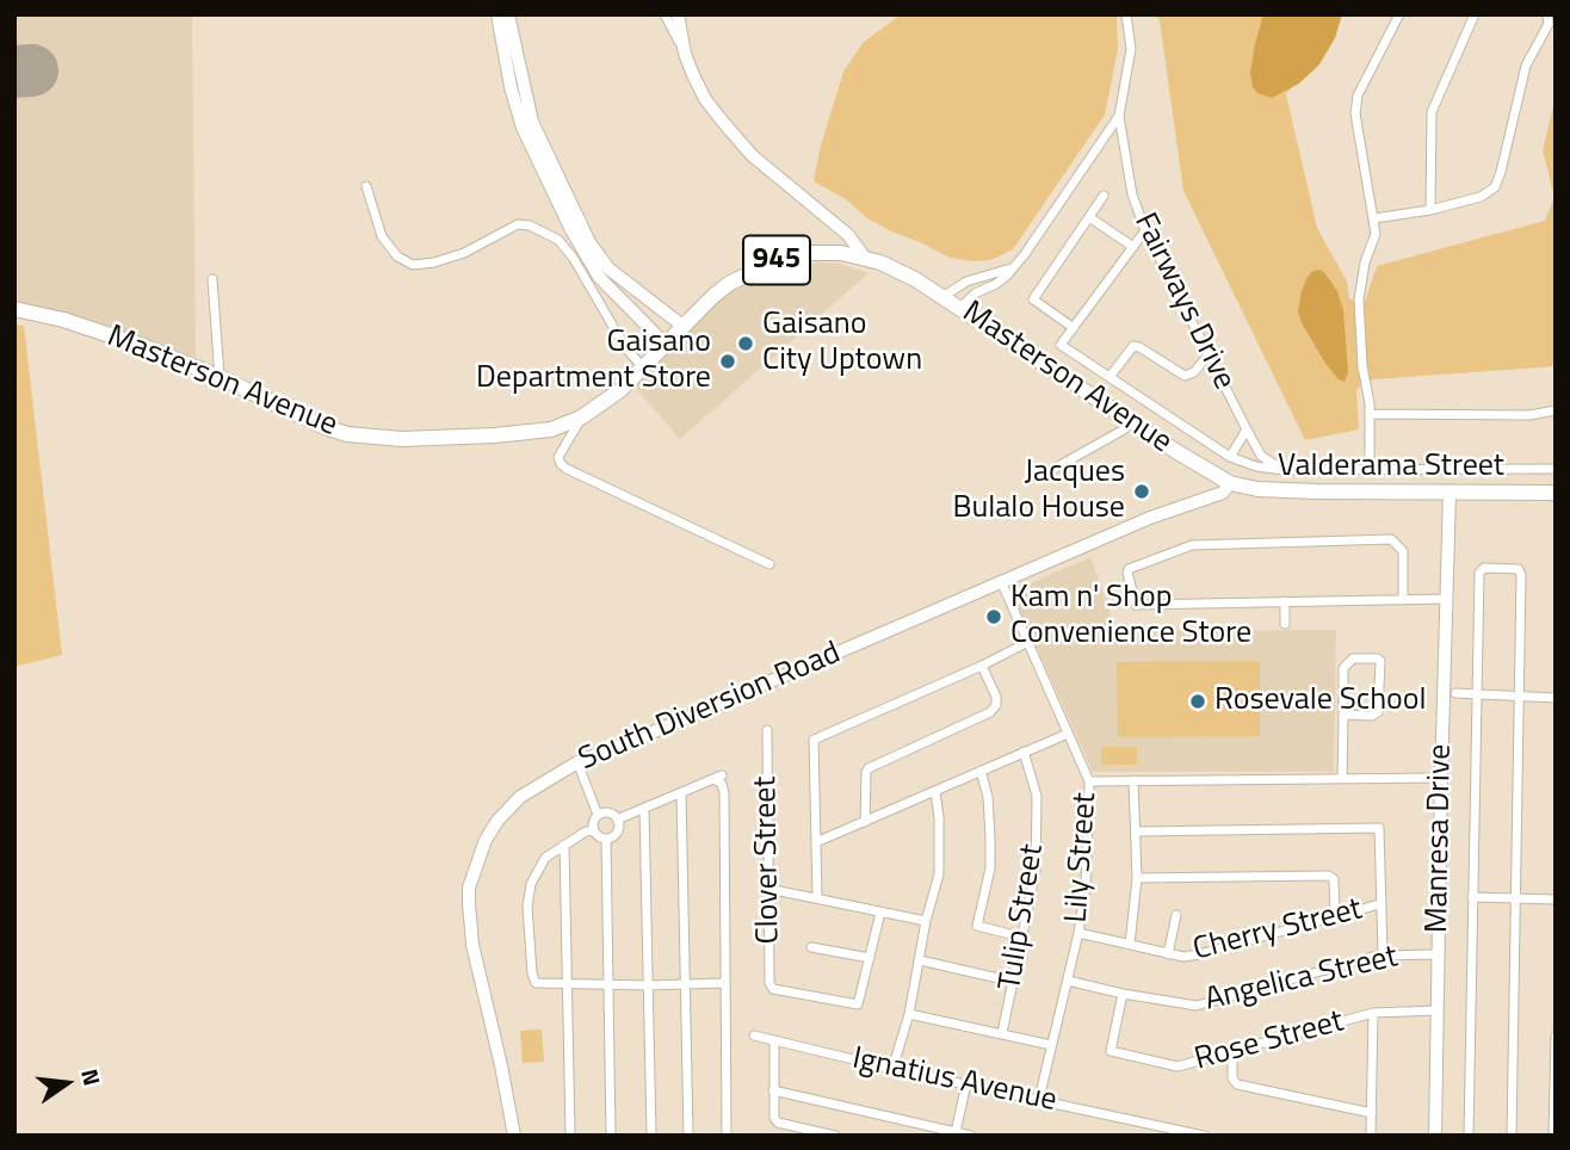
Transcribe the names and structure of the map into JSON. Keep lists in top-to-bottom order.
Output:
{
  "streets": {
    "main road": ["945", "Masterson Avenue"],
    "street": [
      "Fairways Drive",
      "Valderama Street",
      "South Diversion Road",
      "Manresa Drive",
      "Lily Street",
      "Clover Street",
      "Tulip Street",
      "Cherry Street",
      "Angelica Street",
      "Rose Street",
      "Ignatius Avenue"
    ]
  },
  "crossings": [
    ["Fairways Drive", "Valderama Street"],
    ["Masterson Avenue", "South Diversion Road"],
    ["Masterson Avenue", "Manresa Drive"],
    ["South Diversion Road", "Lily Street"],
    ["Manresa Drive", "Angelica Street"],
    ["Manresa Drive", "Rose Street"],
    ["Lily Street", "Cherry Street"],
    ["Lily Street", "Angelica Street"],
    ["Lily Street", "Ignatius Avenue"],
    ["Angelica Street", "Rose Street"]
  ],
  "places": [
    "Gaisano City Uptown",
    "Gaisano Department Store",
    "Jacques Bulalo House",
    "Kam n' Shop Convenience Store",
    "Rosevale School"
  ],
  "north": "right"
}
